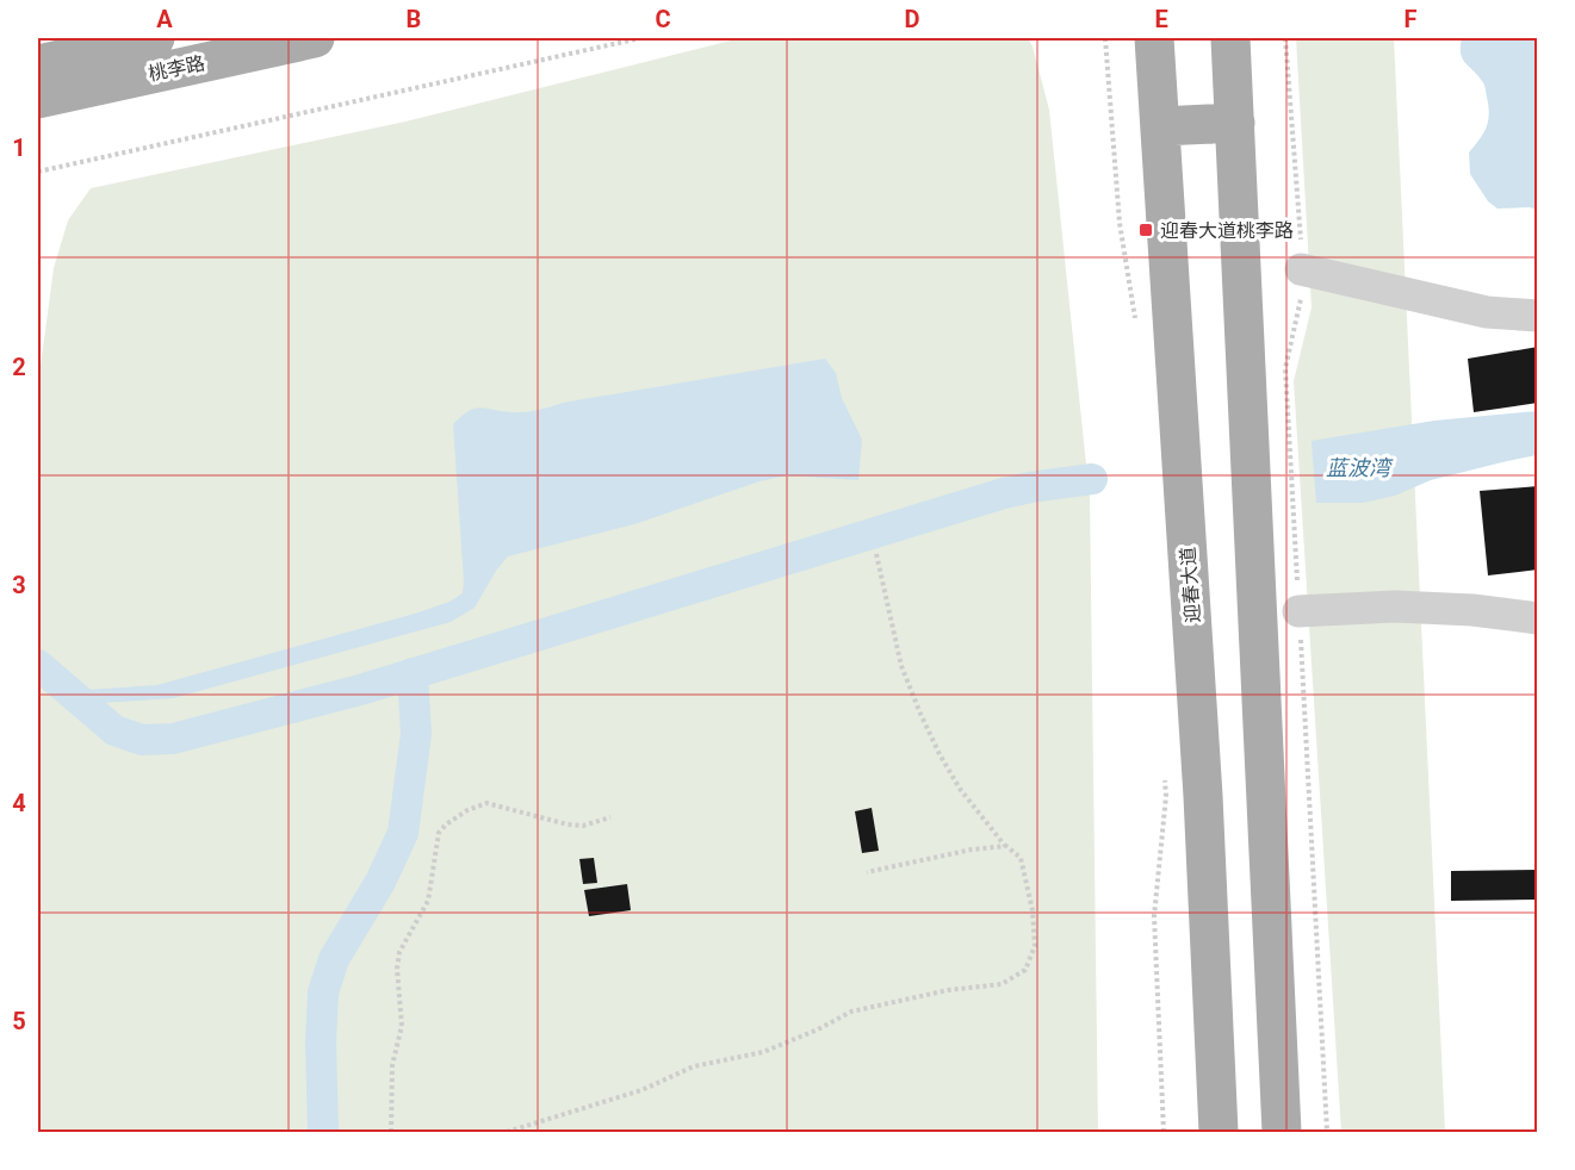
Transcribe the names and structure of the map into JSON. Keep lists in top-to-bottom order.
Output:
{
  "streets": {
    "main road": ["桃李路", "迎春大道"]
  },
  "water": ["蓝波湾"],
  "places": {
    "transit": ["迎春大道桃李路"]
  },
  "grid": {
    "columns": [
      "A",
      "B",
      "C",
      "D",
      "E",
      "F"
    ],
    "rows": [
      "1",
      "2",
      "3",
      "4",
      "5"
    ]
  }
}
